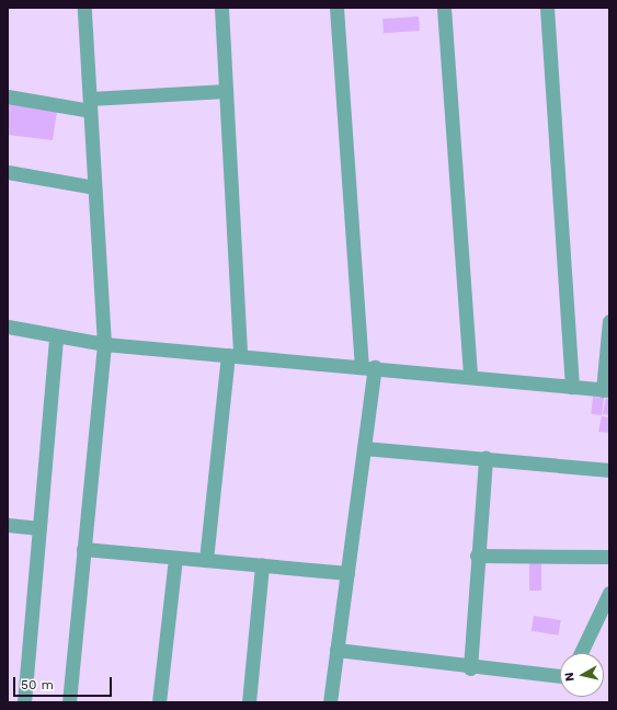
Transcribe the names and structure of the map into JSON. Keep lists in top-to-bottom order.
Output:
{
  "scale_bar": "50 m",
  "north": "left"
}
